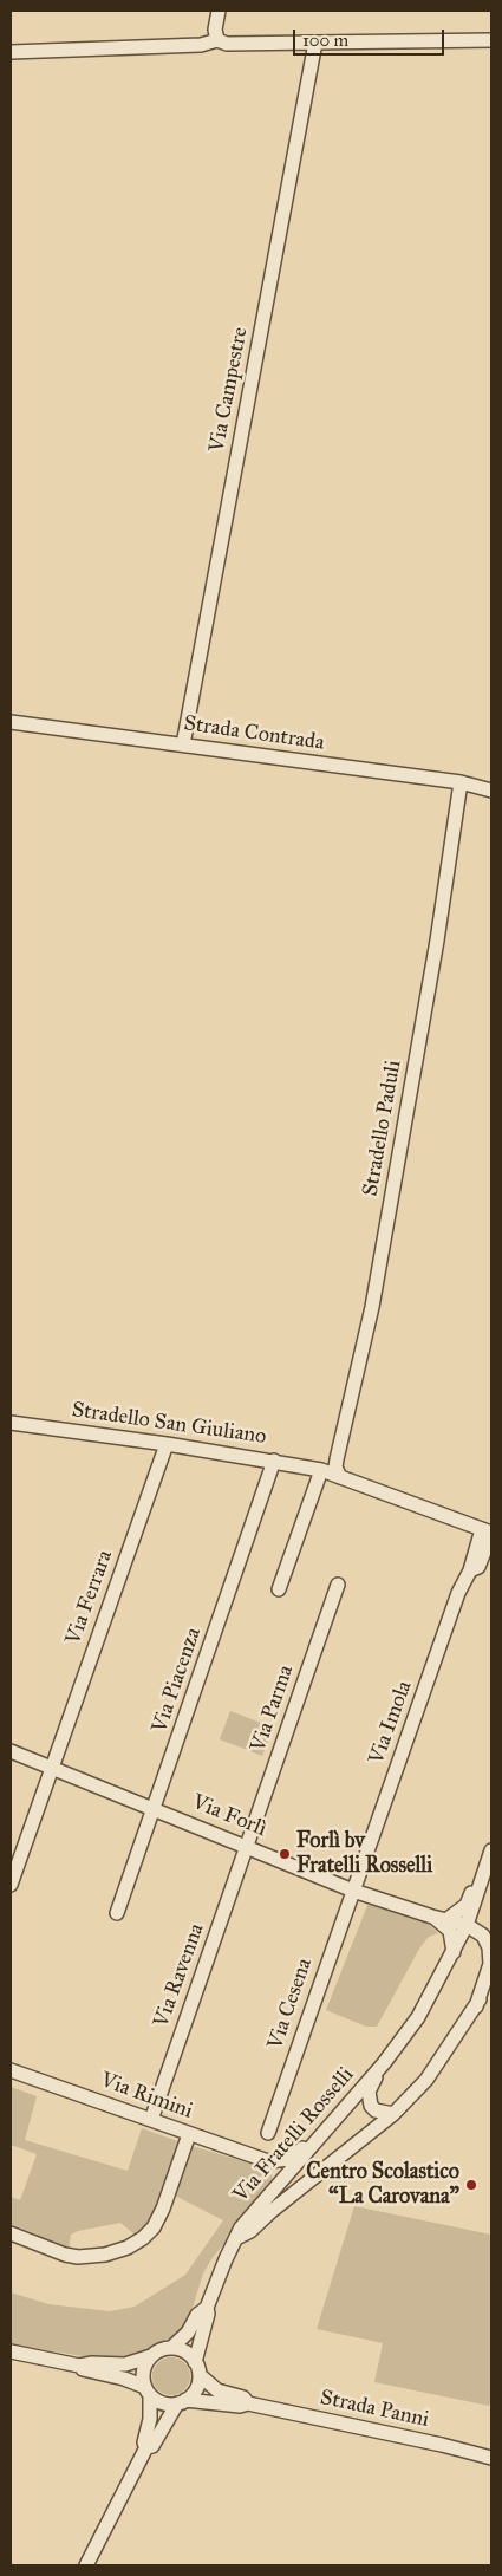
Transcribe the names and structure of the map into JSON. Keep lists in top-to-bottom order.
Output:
{
  "streets": {
    "street": [
      "Via Campestre",
      "Strada Contrada",
      "Stradello Paduli",
      "Stradello San Giuliano",
      "Via Ferrara",
      "Via Piacenza",
      "Via Parma",
      "Via Imola",
      "Via Forlì",
      "Via Ravenna",
      "Via Cesena",
      "Via Rimini",
      "Via Fratelli Rosselli",
      "Strada Panni"
    ]
  },
  "crossings": [
    ["Via Campestre", "Strada Contrada"],
    ["Strada Contrada", "Stradello Paduli"],
    ["Stradello Paduli", "Stradello San Giuliano"],
    ["Stradello San Giuliano", "Via Ferrara"],
    ["Stradello San Giuliano", "Via Piacenza"],
    ["Stradello San Giuliano", "Via Imola"],
    ["Via Ferrara", "Via Forlì"],
    ["Via Piacenza", "Via Forlì"],
    ["Via Parma", "Via Forlì"],
    ["Via Parma", "Via Ravenna"],
    ["Via Imola", "Via Forlì"],
    ["Via Imola", "Via Cesena"],
    ["Via Forlì", "Via Ravenna"],
    ["Via Forlì", "Via Cesena"],
    ["Via Forlì", "Via Fratelli Rosselli"],
    ["Via Ravenna", "Via Rimini"],
    ["Via Fratelli Rosselli", "Strada Panni"]
  ],
  "places": ["Forlì bv Fratelli Rosselli", "Centro Scolastico “La Carovana”"],
  "scale_bar": "100 m"
}
